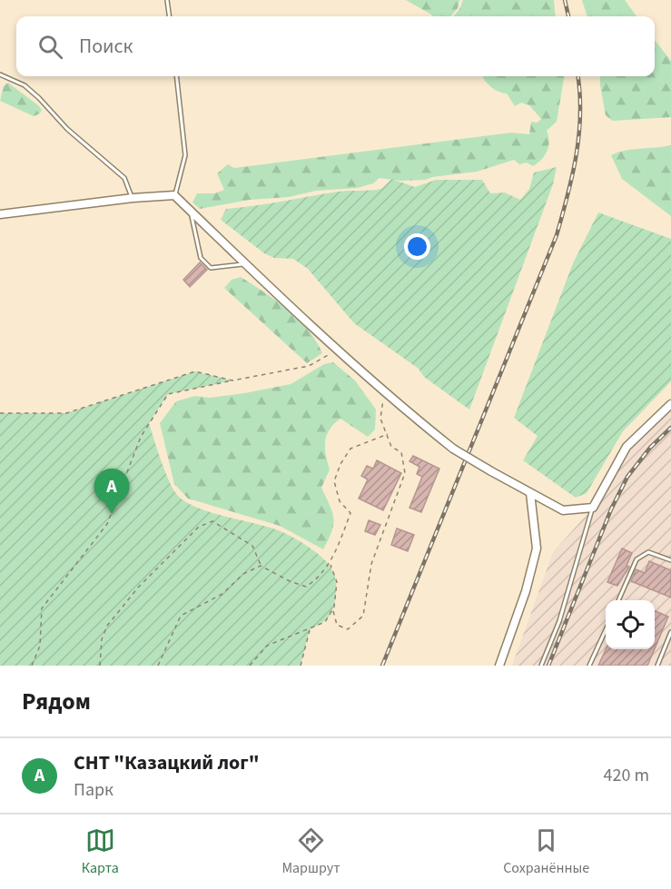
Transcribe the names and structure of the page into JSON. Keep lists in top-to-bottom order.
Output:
{
  "page": {
    "search": "Поиск",
    "pins": "A",
    "heading": "Рядом",
    "list": [
      {
        "mark": "A",
        "name": "СНТ \"Казацкий лог\"",
        "note": "Парк",
        "value": "420 m"
      }
    ],
    "nav": ["Карта", "Маршрут", "Сохранённые"]
  }
}
